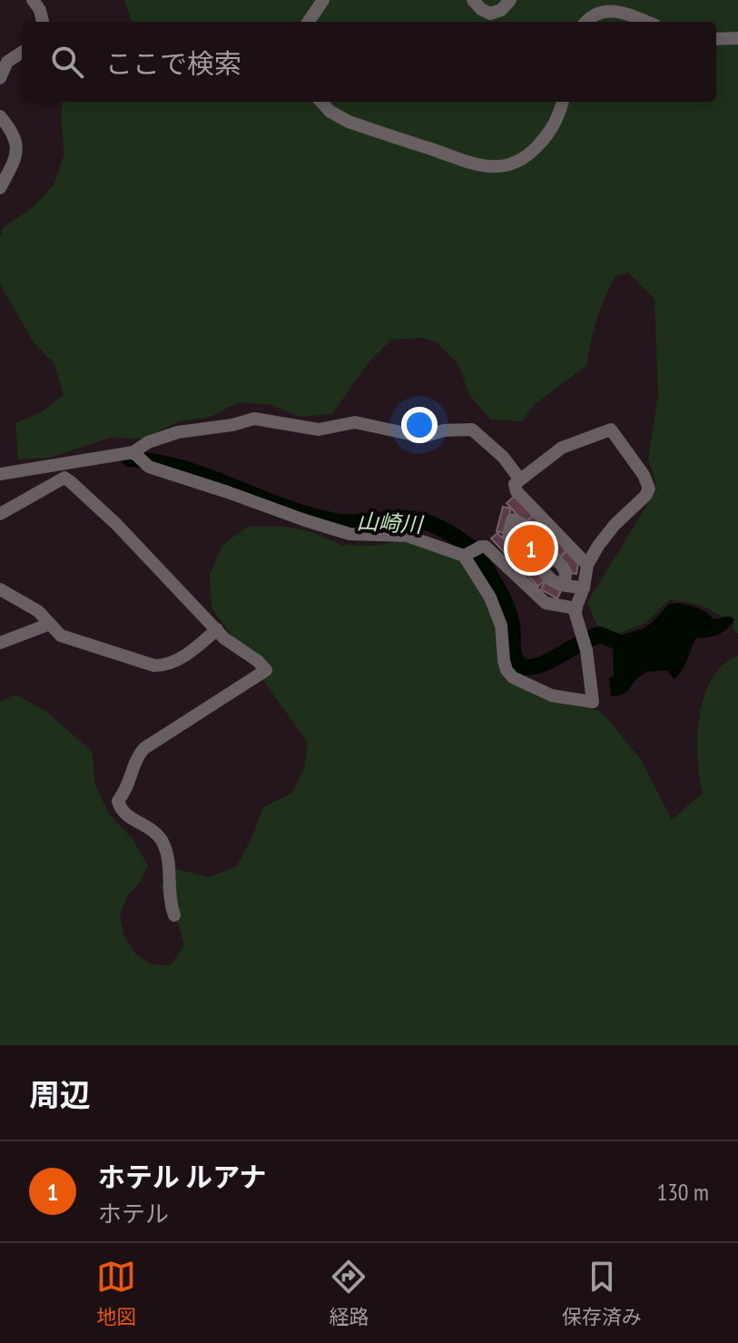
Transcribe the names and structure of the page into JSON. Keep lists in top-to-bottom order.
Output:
{
  "water": ["山崎川"],
  "page": {
    "search": "ここで検索",
    "pins": "1",
    "heading": "周辺",
    "list": [
      {
        "mark": "1",
        "name": "ホテル ルアナ",
        "note": "ホテル",
        "value": "130 m"
      }
    ],
    "nav": ["地図", "経路", "保存済み"]
  }
}
